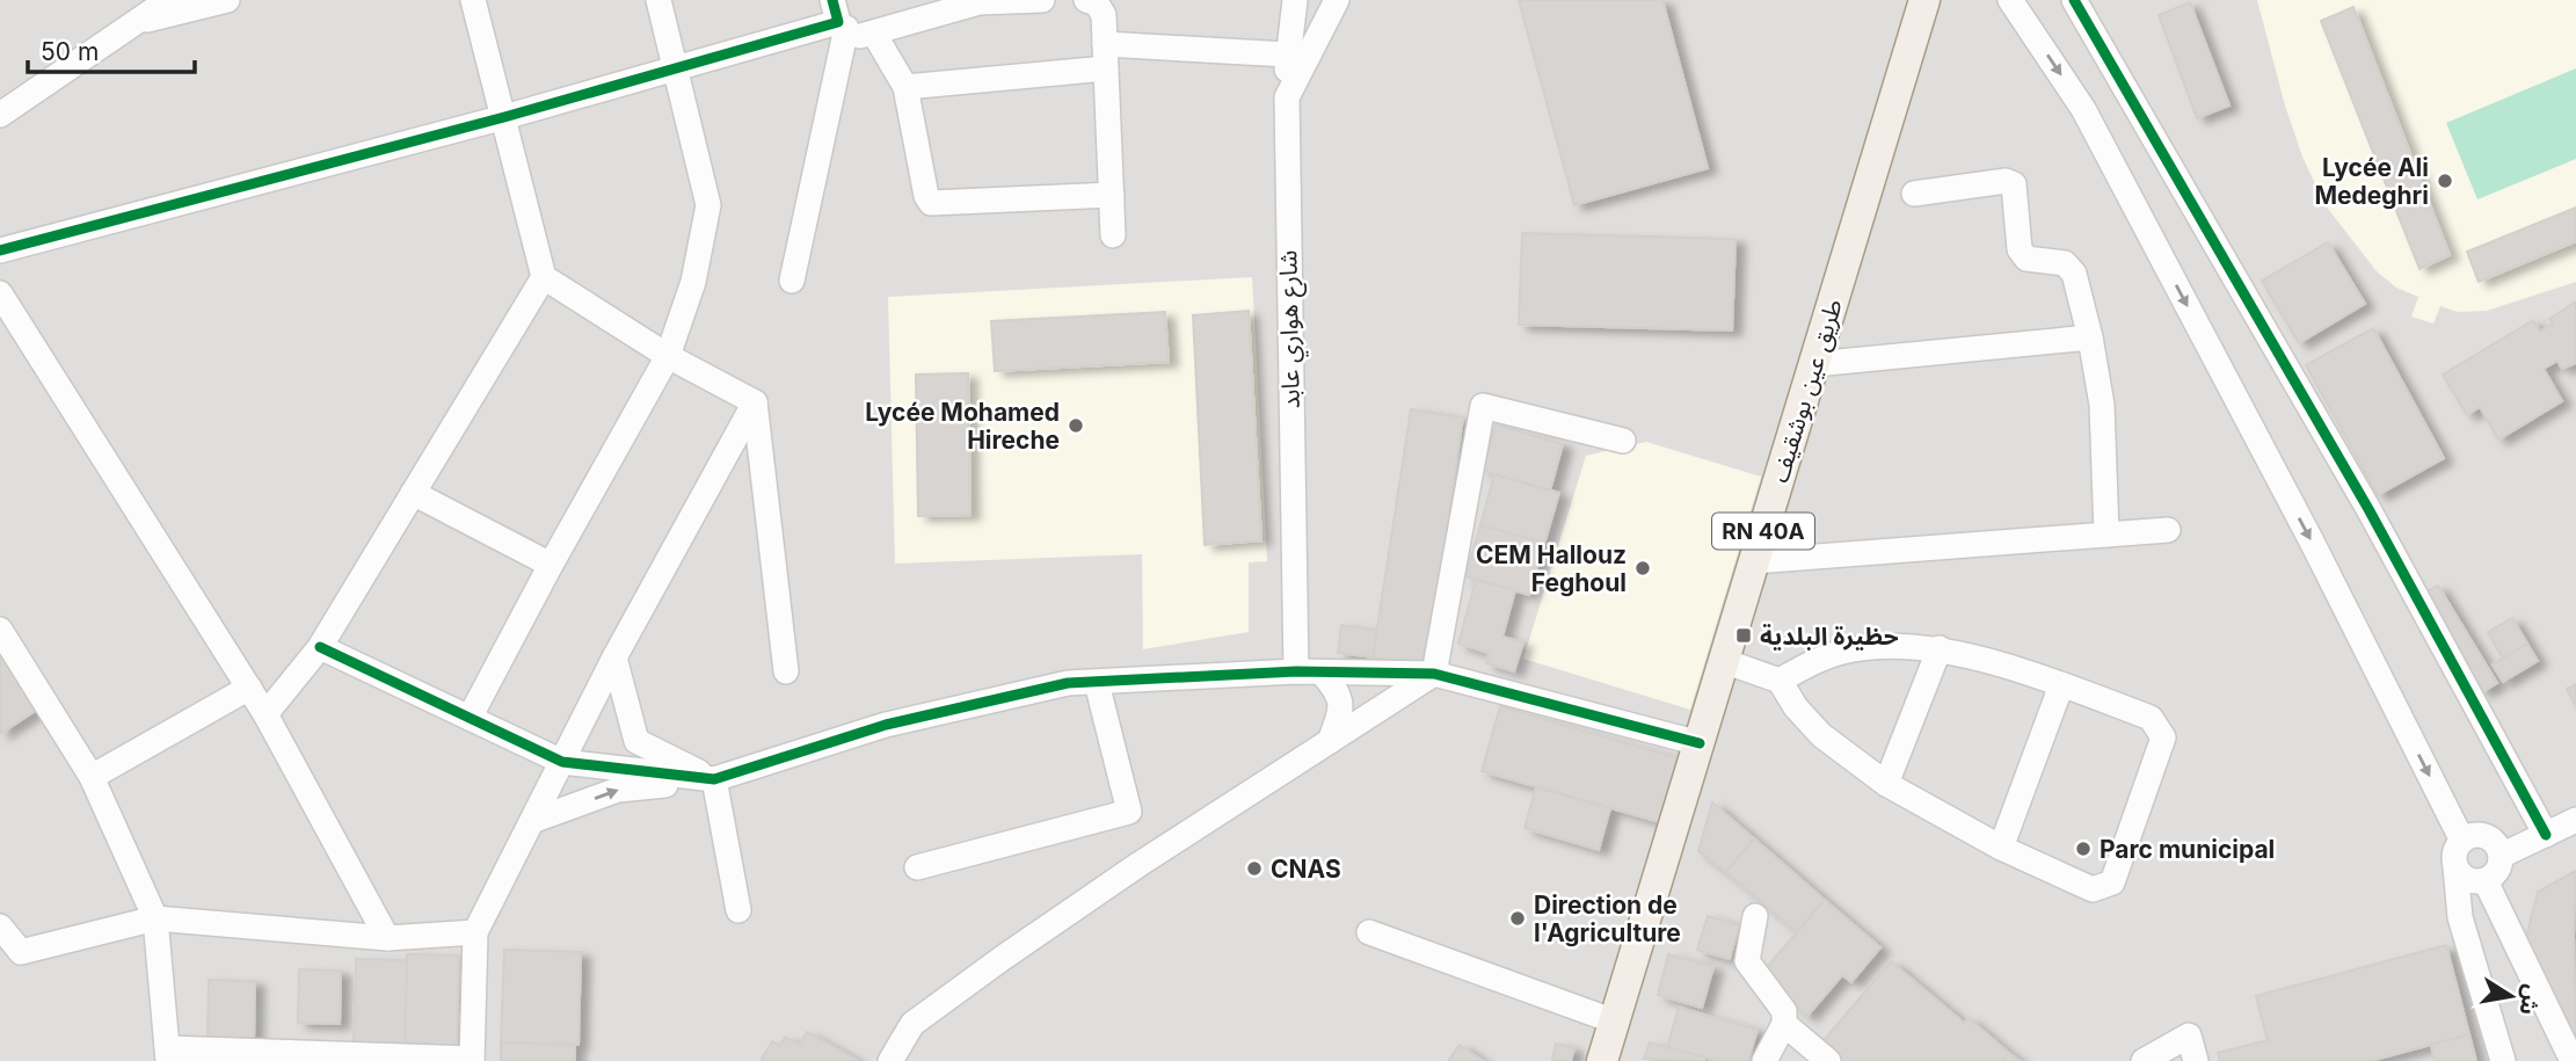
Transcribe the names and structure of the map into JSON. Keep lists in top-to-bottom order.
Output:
{
  "streets": {
    "main road": ["طريق عين بوشقيف", "RN 40A"],
    "street": ["شارع هواري عابد"]
  },
  "places": {
    "other": [
      "Lycée Ali Medeghri",
      "Lycée Mohamed Hireche",
      "CEM Hallouz Feghoul",
      "Parc municipal",
      "CNAS",
      "Direction de l'Agriculture"
    ],
    "transit": ["حظيرة البلدية"]
  },
  "scale_bar": "50 m",
  "north": "right"
}
